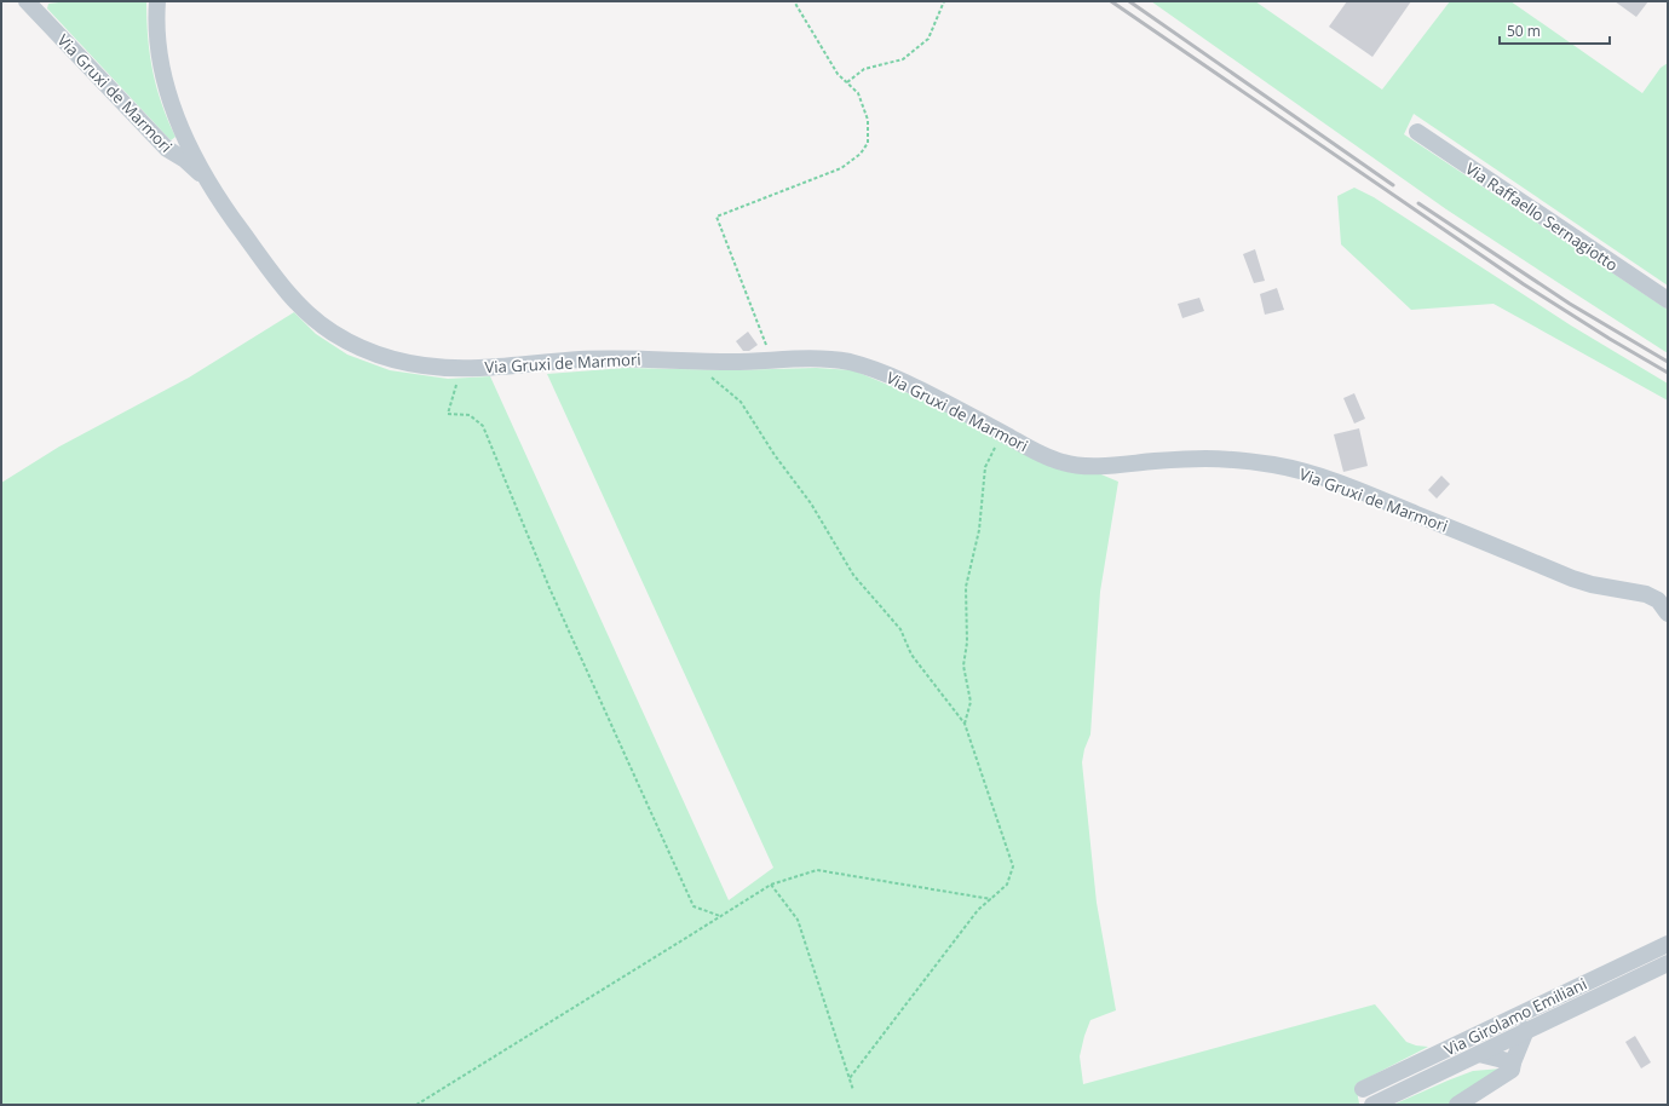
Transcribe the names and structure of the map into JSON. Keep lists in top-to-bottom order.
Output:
{
  "streets": {
    "street": ["Via Gruxi de Marmori", "Via Raffaello Sernagiotto", "Via Girolamo Emiliani"]
  },
  "scale_bar": "50 m"
}
